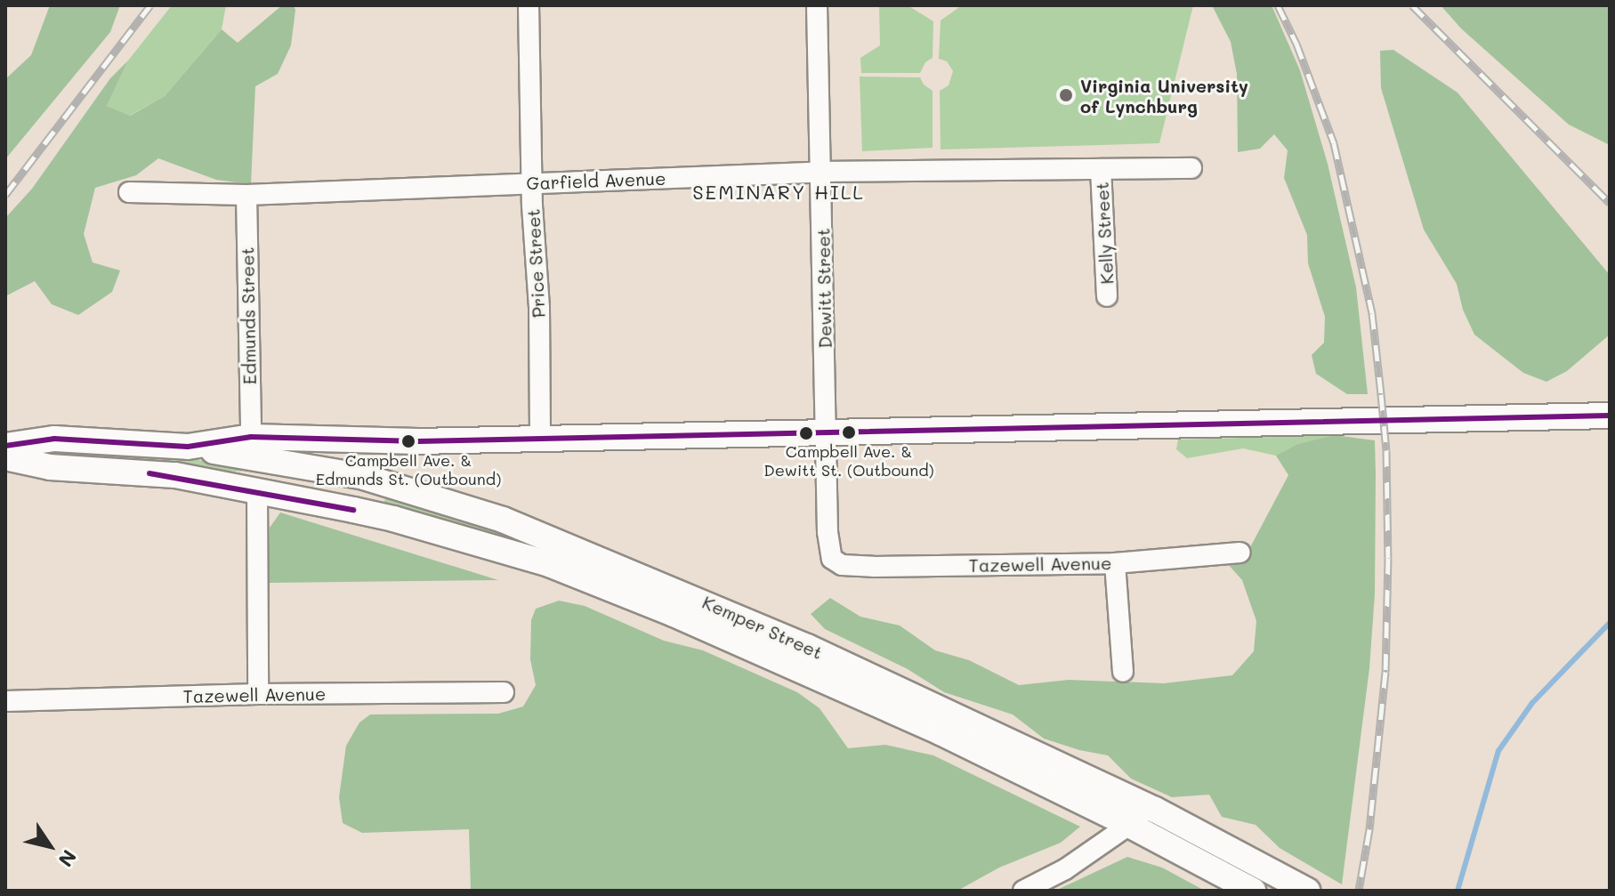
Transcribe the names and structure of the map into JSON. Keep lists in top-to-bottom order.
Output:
{
  "streets": {
    "main road": ["Kemper Street"],
    "street": [
      "Garfield Avenue",
      "Kelly Street",
      "Price Street",
      "Dewitt Street",
      "Edmunds Street",
      "Tazewell Avenue"
    ]
  },
  "crossings": [
    ["Garfield Avenue", "Kelly Street"],
    ["Garfield Avenue", "Price Street"],
    ["Garfield Avenue", "Dewitt Street"],
    ["Garfield Avenue", "Edmunds Street"],
    ["Dewitt Street", "Tazewell Avenue"]
  ],
  "districts": ["SEMINARY HILL"],
  "places": ["Virginia University of Lynchburg", "Campbell Ave. & Dewitt St. (Outbound)", "Campbell Ave. & Edmunds St. (Outbound)"],
  "north": "bottom right"
}
